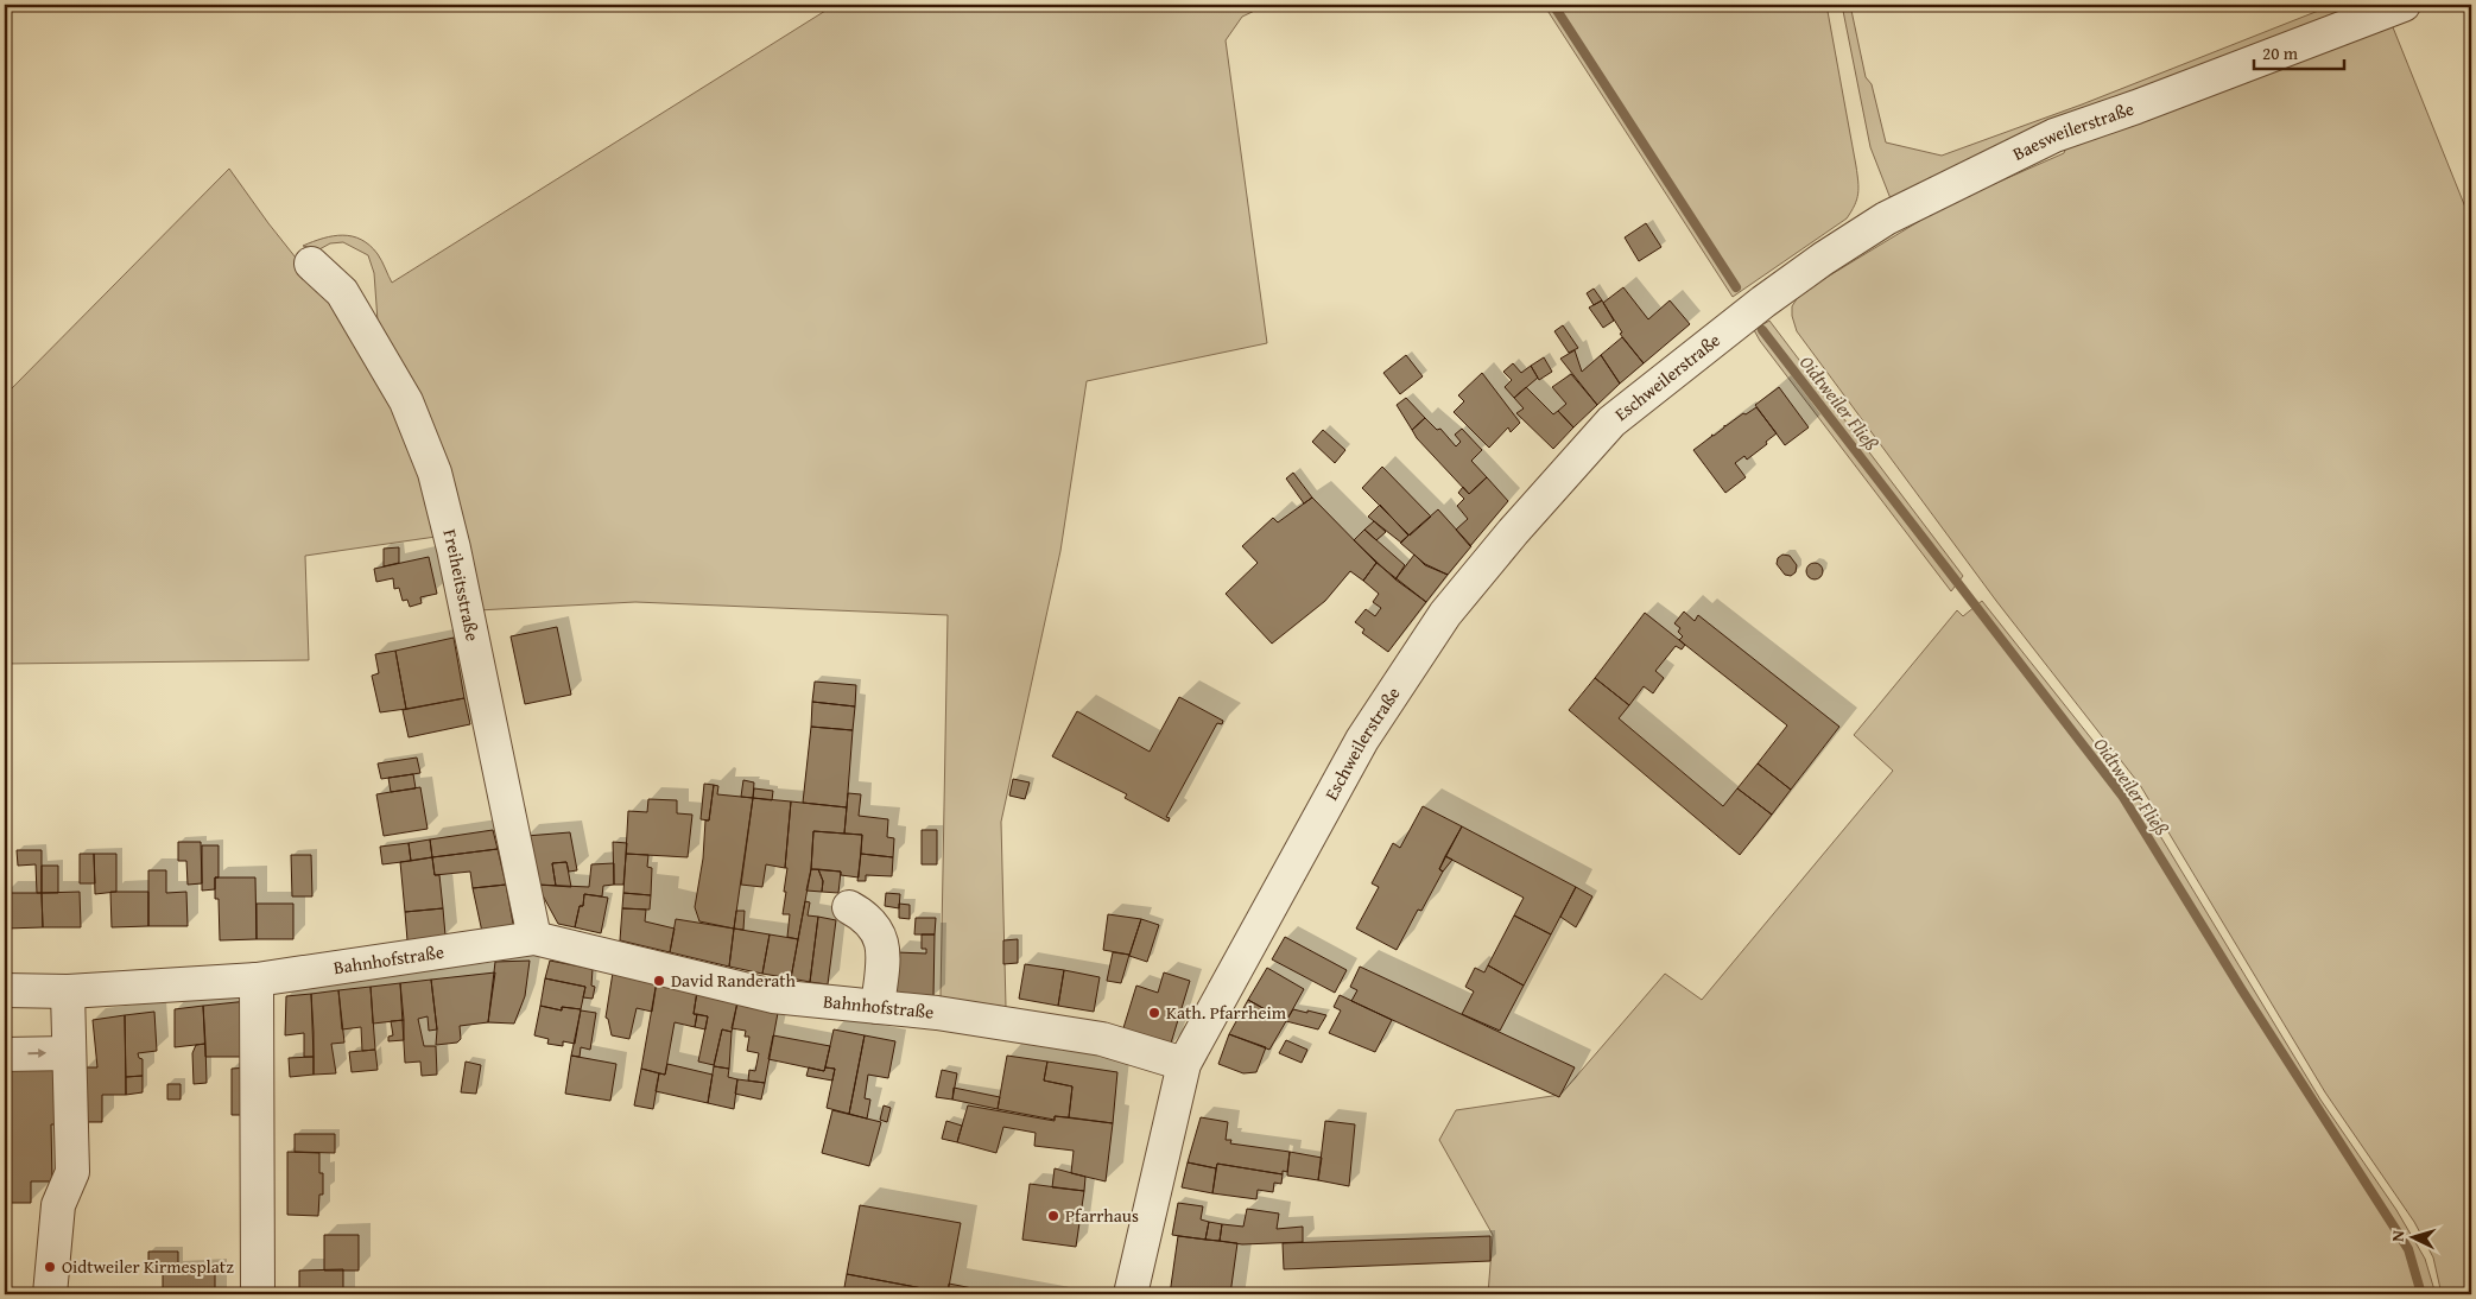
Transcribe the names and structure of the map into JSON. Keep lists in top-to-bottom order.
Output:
{
  "streets": {
    "street": [
      "Baesweilerstraße",
      "Eschweilerstraße",
      "Freiheitsstraße",
      "Bahnhofstraße"
    ]
  },
  "crossings": [
    ["Baesweilerstraße", "Eschweilerstraße"],
    ["Eschweilerstraße", "Bahnhofstraße"],
    ["Freiheitsstraße", "Bahnhofstraße"]
  ],
  "water": ["Oidtweiler Fließ"],
  "places": [
    "David Randerath",
    "Kath. Pfarrheim",
    "Pfarrhaus",
    "Oidtweiler Kirmesplatz"
  ],
  "scale_bar": "20 m",
  "north": "left"
}
